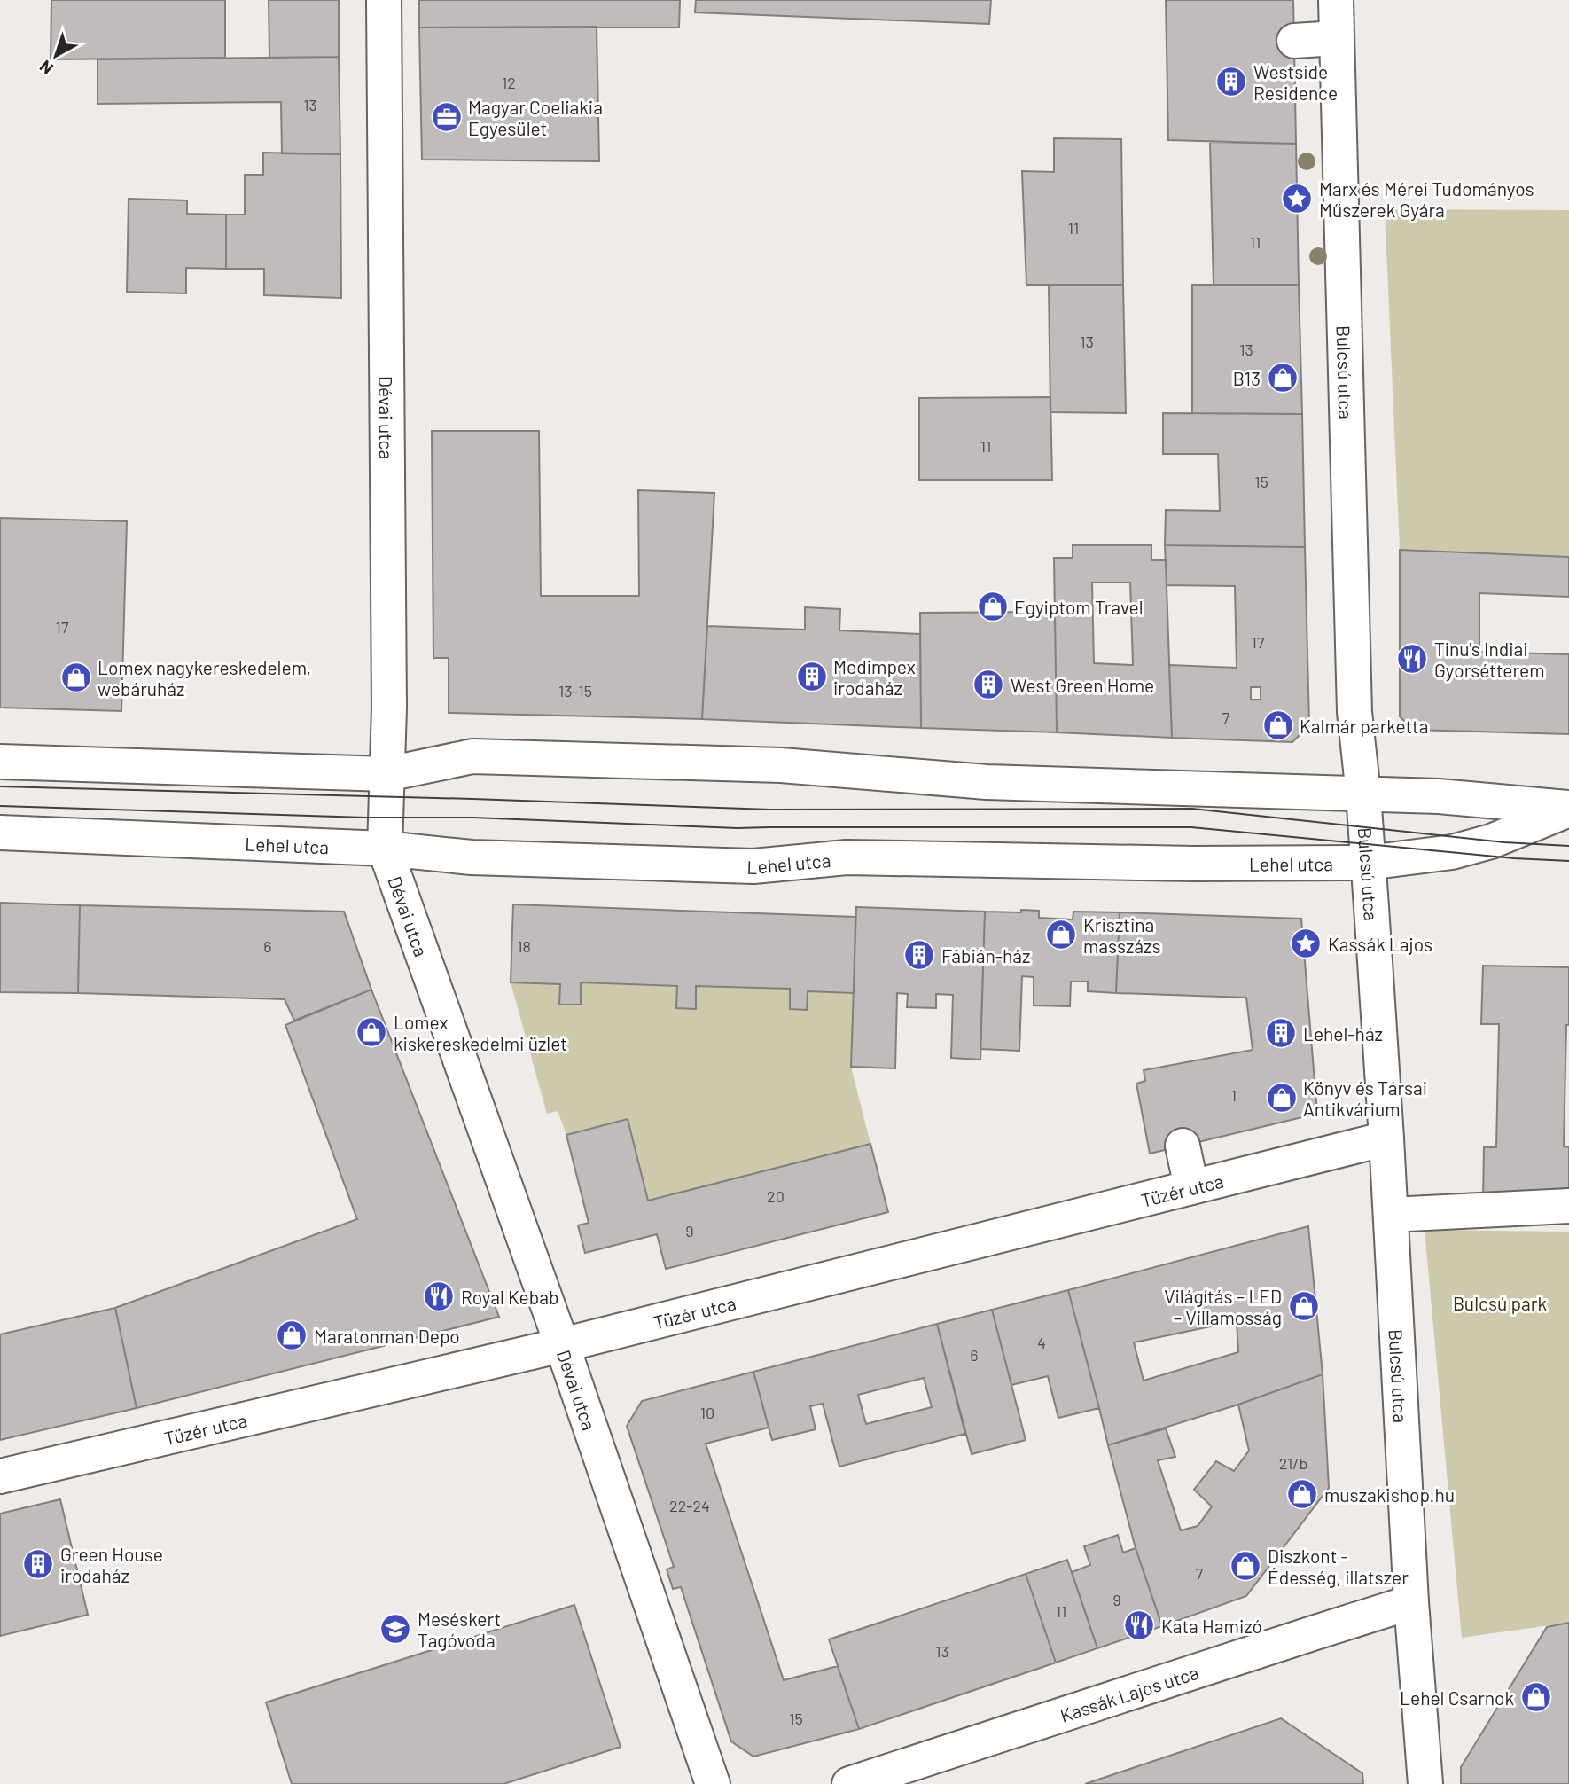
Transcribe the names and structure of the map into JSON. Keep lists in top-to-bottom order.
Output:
{
  "streets": {
    "street": [
      "Bulcsú utca",
      "Dévai utca",
      "Lehel utca",
      "Tüzér utca",
      "Kassák Lajos utca"
    ]
  },
  "crossings": [
    ["Bulcsú utca", "Lehel utca"],
    ["Bulcsú utca", "Tüzér utca"],
    ["Bulcsú utca", "Kassák Lajos utca"],
    ["Dévai utca", "Lehel utca"],
    ["Dévai utca", "Tüzér utca"]
  ],
  "parks": ["Bulcsú park"],
  "places": {
    "building": [
      "Westside Residence",
      "Medimpex irodaház",
      "West Green Home",
      "Fábián-ház",
      "Lehel-ház",
      "Green House irodaház"
    ],
    "office": ["Magyar Coeliakia Egyesület"],
    "place": ["Marx és Mérei Tudományos Műszerek Gyára", "Kassák Lajos"],
    "shop": [
      "B13",
      "Egyiptom Travel",
      "Lomex nagykereskedelem, webáruház",
      "Kalmár parketta",
      "Krisztina masszázs",
      "Lomex kiskereskedelmi üzlet",
      "Könyv és Társai Antikvárium",
      "Világítás – LED – Villamosság",
      "Maratonman Depo",
      "muszakishop.hu",
      "Diszkont - Édesség, illatszer",
      "Lehel Csarnok"
    ],
    "restaurant": ["Tinu's Indiai Gyorsétterem", "Royal Kebab", "Kata Hamizó"],
    "school or university": ["Meséskert Tagóvoda"]
  },
  "house_numbers": [
    "12",
    "13",
    "11",
    "11",
    "13",
    "13",
    "11",
    "15",
    "17",
    "17",
    "13-15",
    "7",
    "6",
    "18",
    "1",
    "20",
    "9",
    "4",
    "6",
    "10",
    "21/b",
    "22-24",
    "7",
    "9",
    "11",
    "13",
    "15"
  ],
  "north": "bottom left"
}
